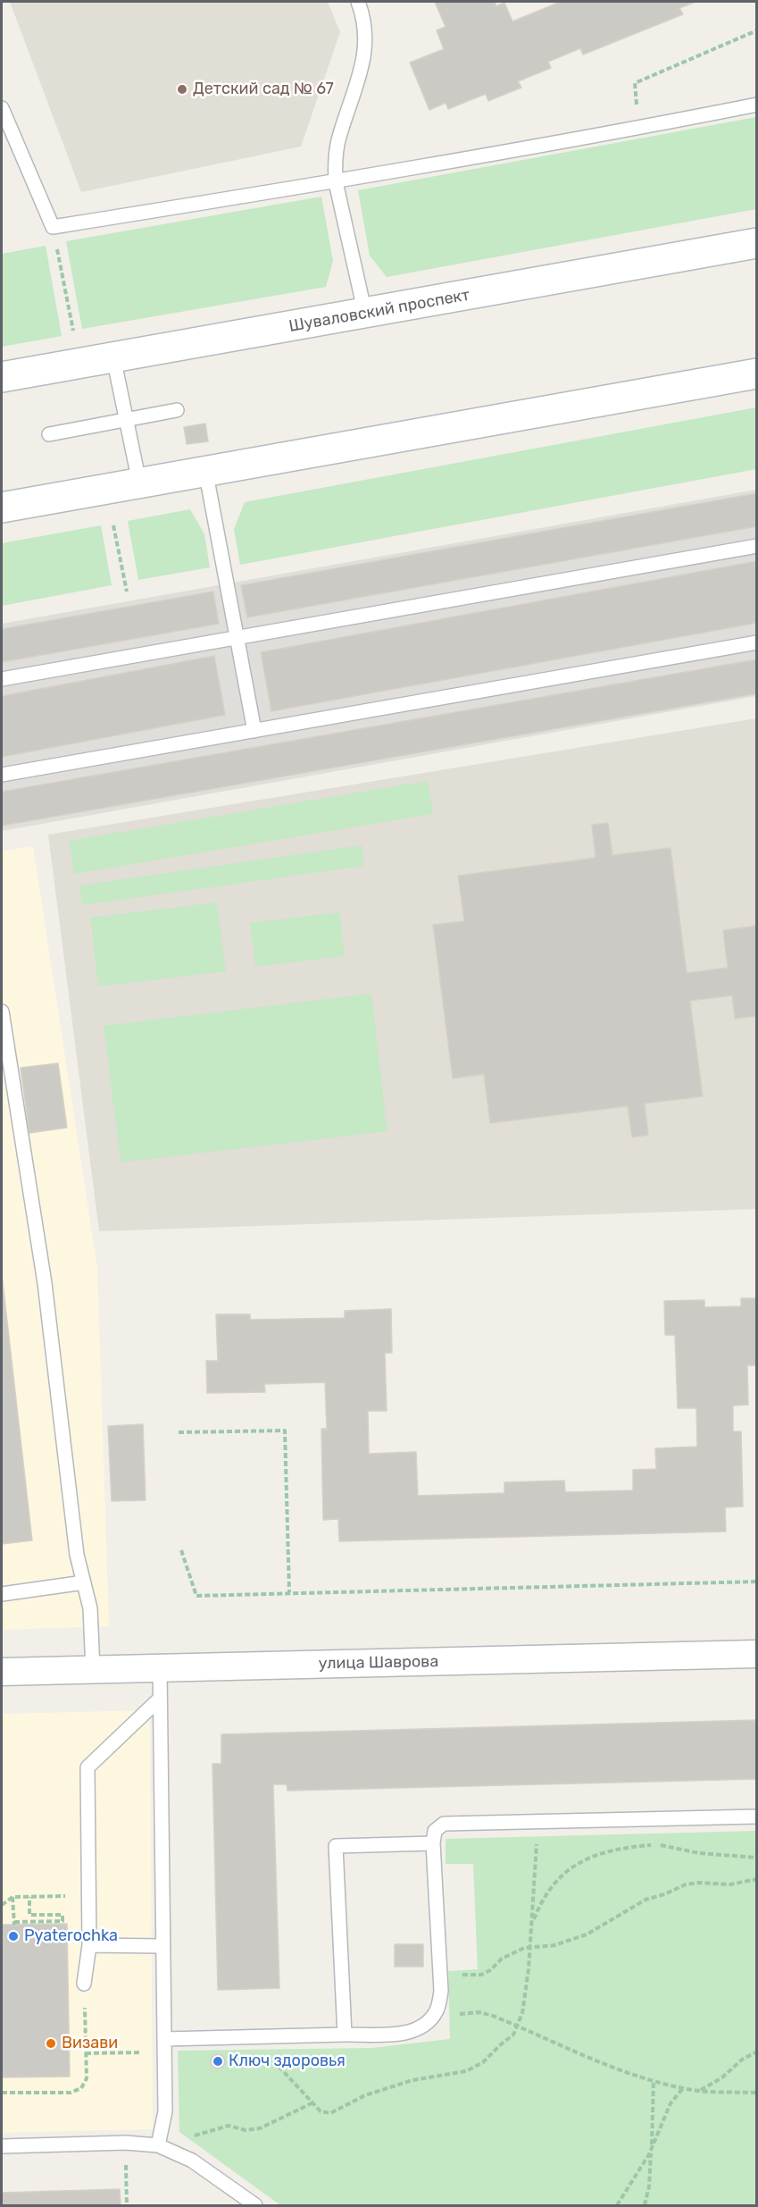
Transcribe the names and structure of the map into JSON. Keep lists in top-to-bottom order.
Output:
{
  "streets": {
    "main road": ["Шуваловский проспект"],
    "street": ["улица Шаврова"]
  },
  "places": [
    "Детский сад № 67",
    "Pyaterochka",
    "Визави",
    "Ключ здоровья"
  ]
}
